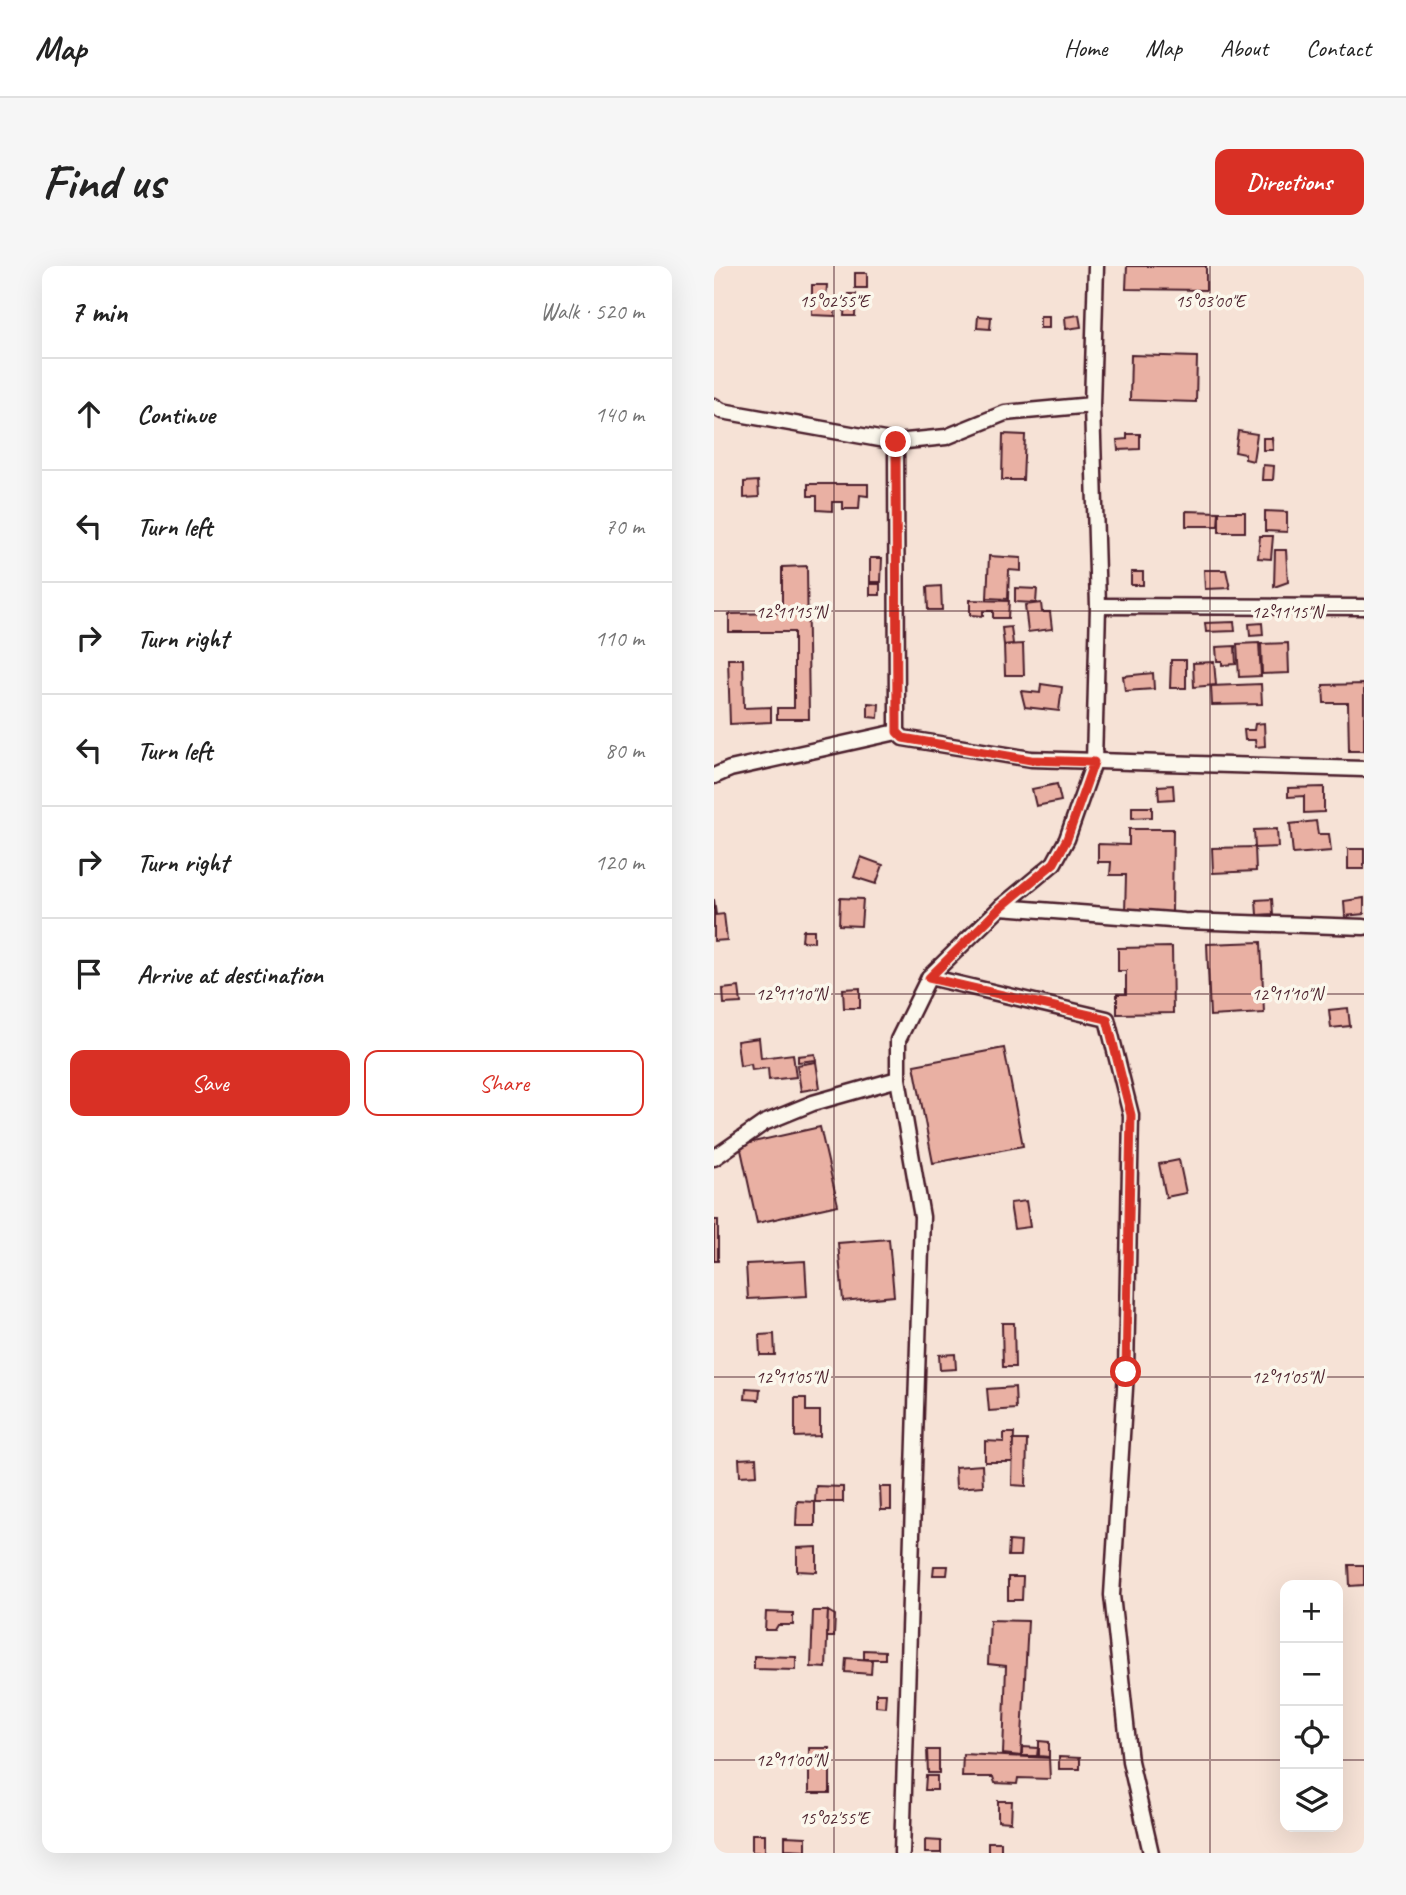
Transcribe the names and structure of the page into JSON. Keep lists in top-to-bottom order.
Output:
{
  "page": {
    "header": "Map",
    "nav": [
      "Home",
      "Map",
      "About",
      "Contact"
    ],
    "buttons": [
      "Directions",
      ["Save", "Share"]
    ],
    "title": "Find us",
    "heading": ["7 min", "Walk · 520 m"],
    "list": [
      ["Continue", "140 m"],
      ["Turn left", "70 m"],
      ["Turn right", "110 m"],
      ["Turn left", "80 m"],
      ["Turn right", "120 m"],
      "Arrive at destination"
    ],
    "map_buttons": ["+", "−"]
  },
  "coordinates": [
    "15°02'55\"E",
    "15°03'00\"E",
    "12°11'15\"N",
    "12°11'10\"N",
    "12°11'05\"N",
    "12°11'00\"N"
  ]
}
